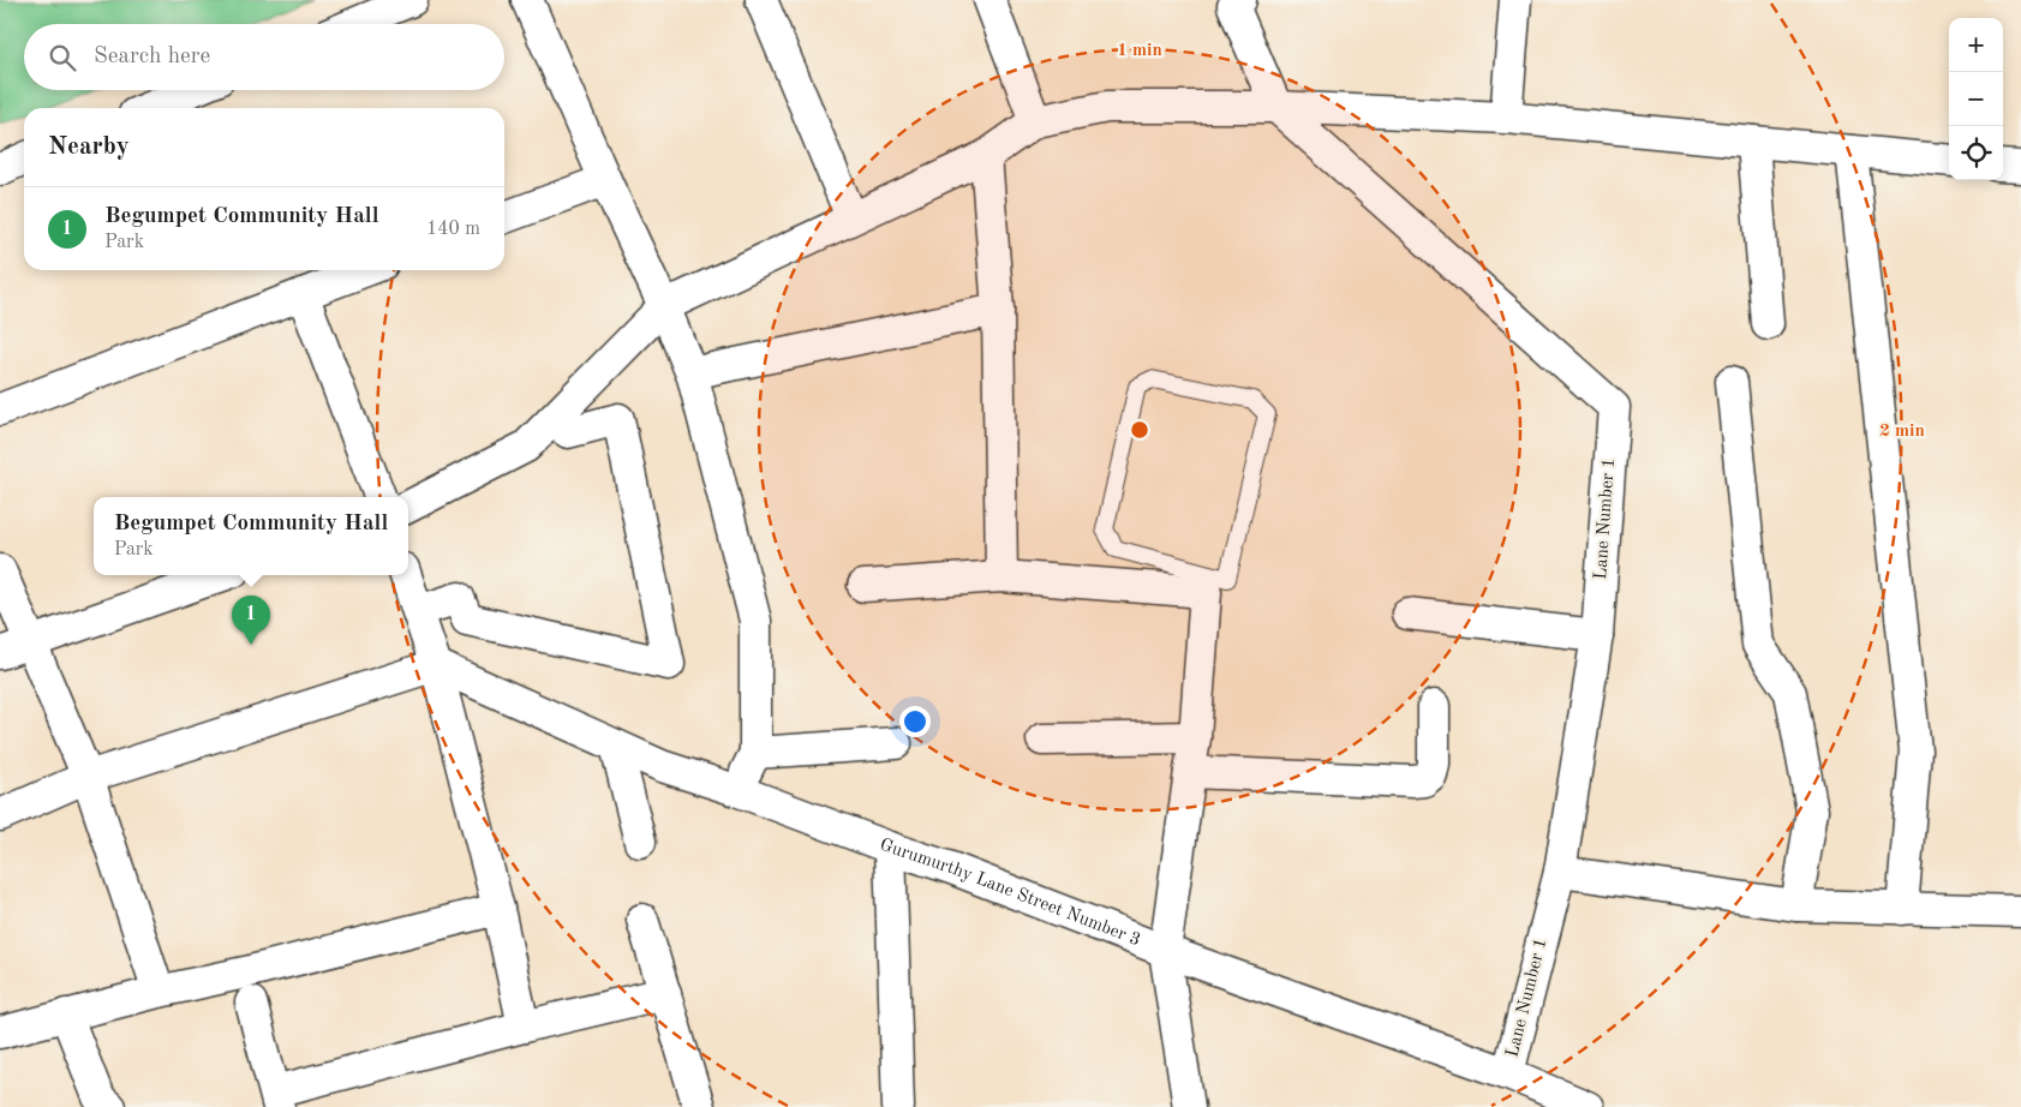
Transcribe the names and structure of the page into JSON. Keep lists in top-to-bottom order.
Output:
{
  "streets": {
    "street": ["Lane Number 1", "Gurumurthy Lane Street Number 3"]
  },
  "crossings": [
    ["Lane Number 1", "Gurumurthy Lane Street Number 3"]
  ],
  "page": {
    "map_buttons": ["+", "−"],
    "search": "Search here",
    "heading": "Nearby",
    "list": [
      {
        "mark": "1",
        "name": "Begumpet Community Hall",
        "note": "Park",
        "value": "140 m"
      }
    ],
    "popup": ["Begumpet Community Hall", "Park"],
    "pins": "1"
  },
  "rings": ["1 min", "2 min"]
}
